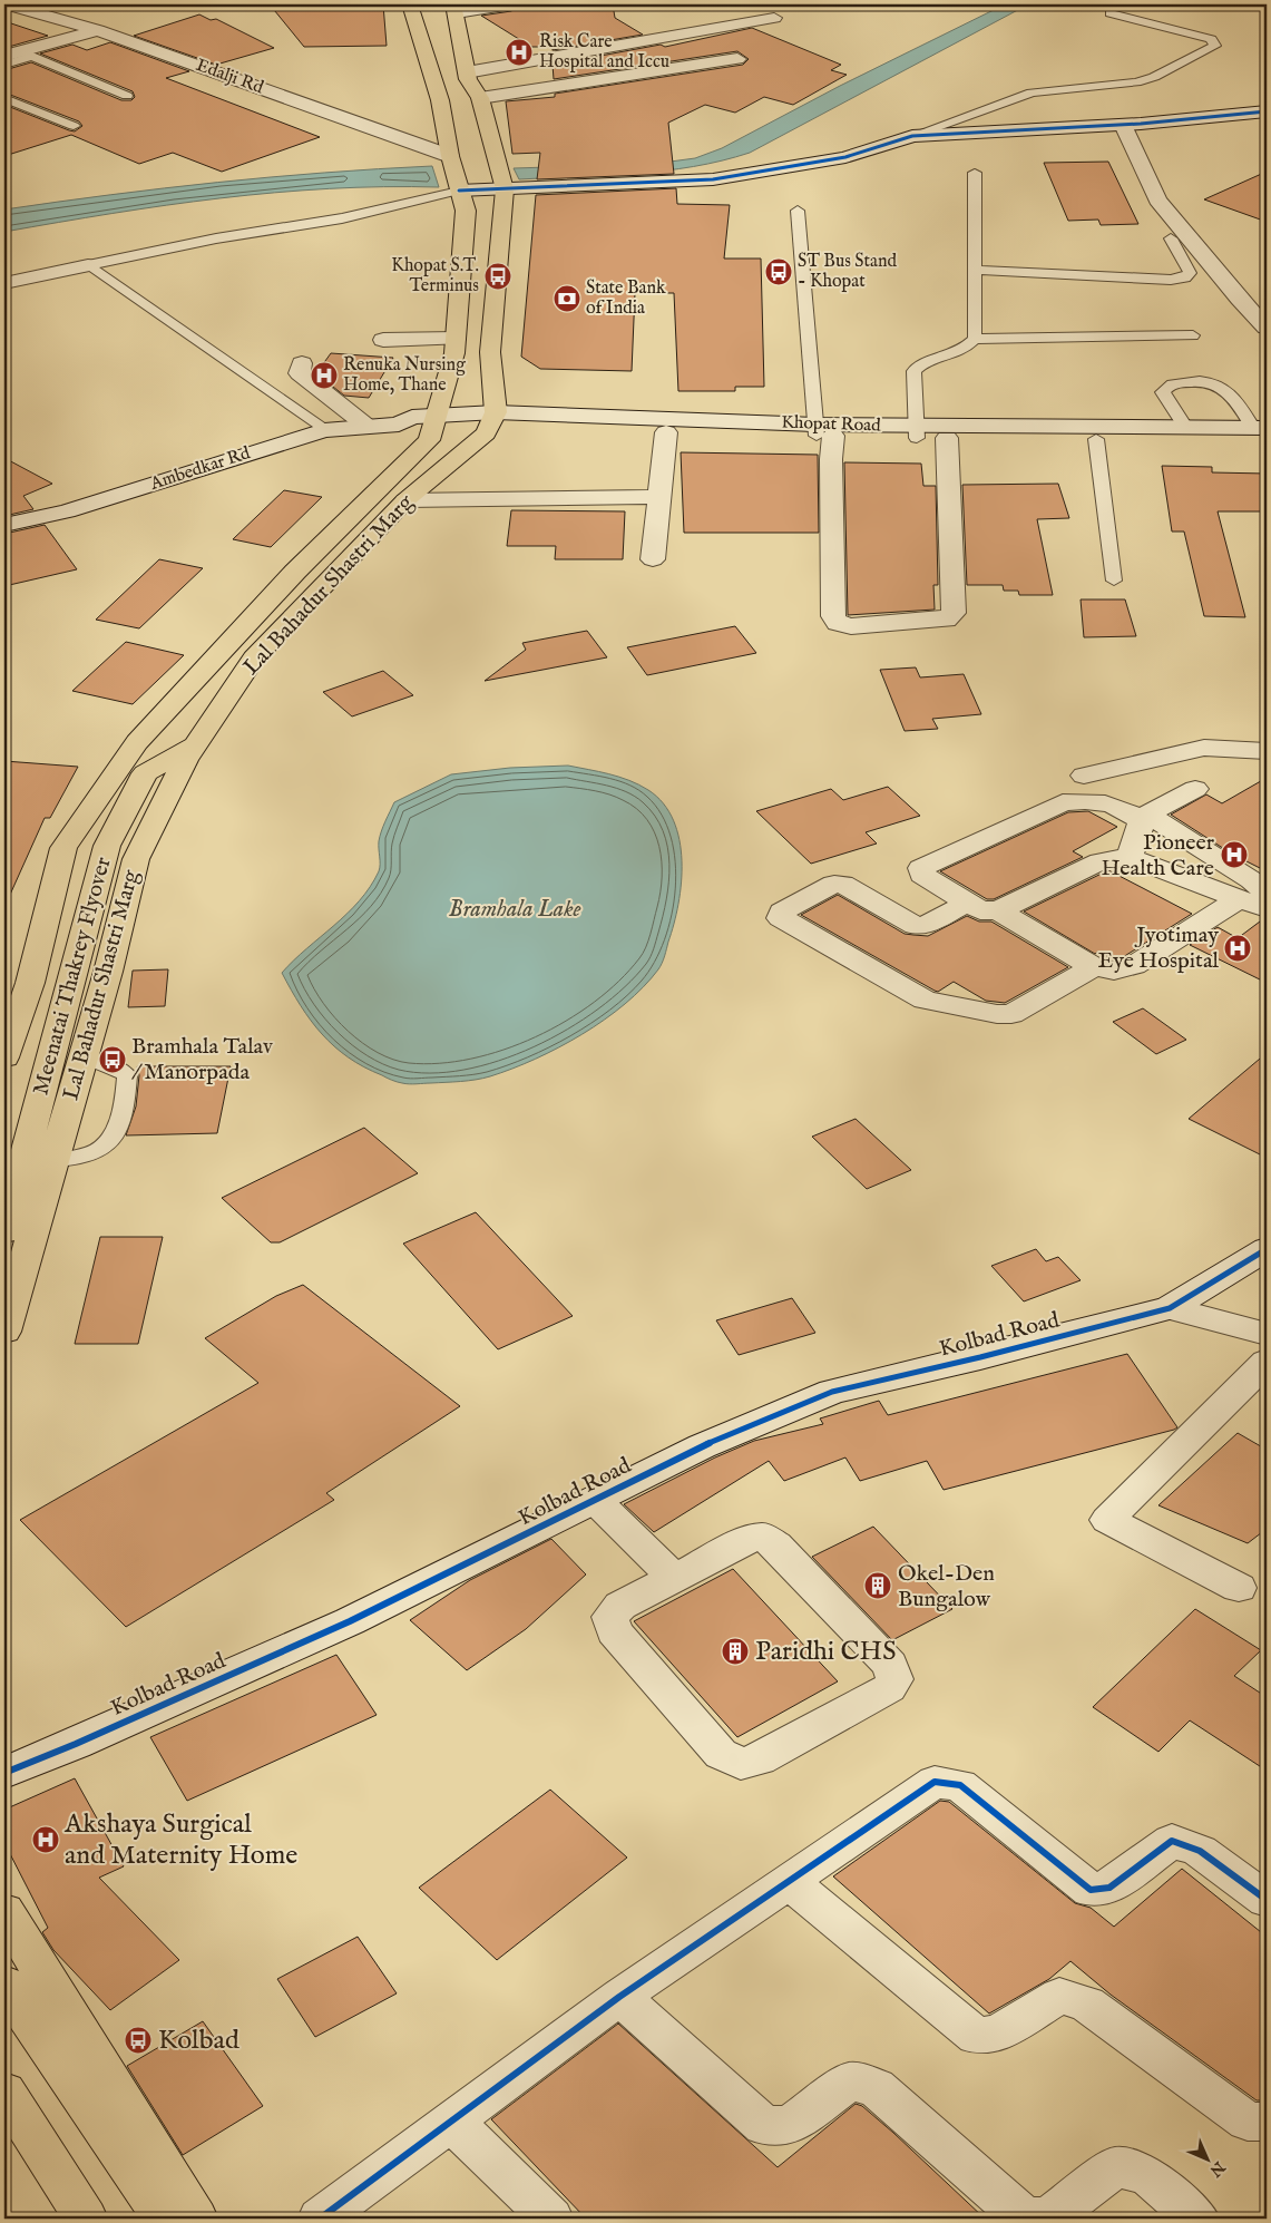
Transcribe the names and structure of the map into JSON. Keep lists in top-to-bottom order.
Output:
{
  "streets": {
    "main road": ["Lal Bahadur Shastri Marg", "Meenatai Thakrey Flyover"],
    "street": [
      "Edalji Rd",
      "Khopat Road",
      "Ambedkar Rd",
      "Kolbad Road"
    ]
  },
  "crossings": [
    ["Edalji Rd", "Lal Bahadur Shastri Marg"],
    ["Khopat Road", "Ambedkar Rd"],
    ["Khopat Road", "Lal Bahadur Shastri Marg"],
    ["Ambedkar Rd", "Lal Bahadur Shastri Marg"]
  ],
  "water": ["Bramhala Lake"],
  "places": {
    "hospital": [
      "Risk Care Hospital and Iccu",
      "Renuka Nursing Home, Thane",
      "Pioneer Health Care",
      "Jyotimay Eye Hospital",
      "Akshaya Surgical and Maternity Home"
    ],
    "bus stop": [
      "ST Bus Stand - Khopat",
      "Khopat S.T. Terminus",
      "Bramhala Talav / Manorpada",
      "Kolbad"
    ],
    "bank": ["State Bank of India"],
    "building": ["Okel-Den Bungalow", "Paridhi CHS"]
  },
  "north": "bottom right"
}
